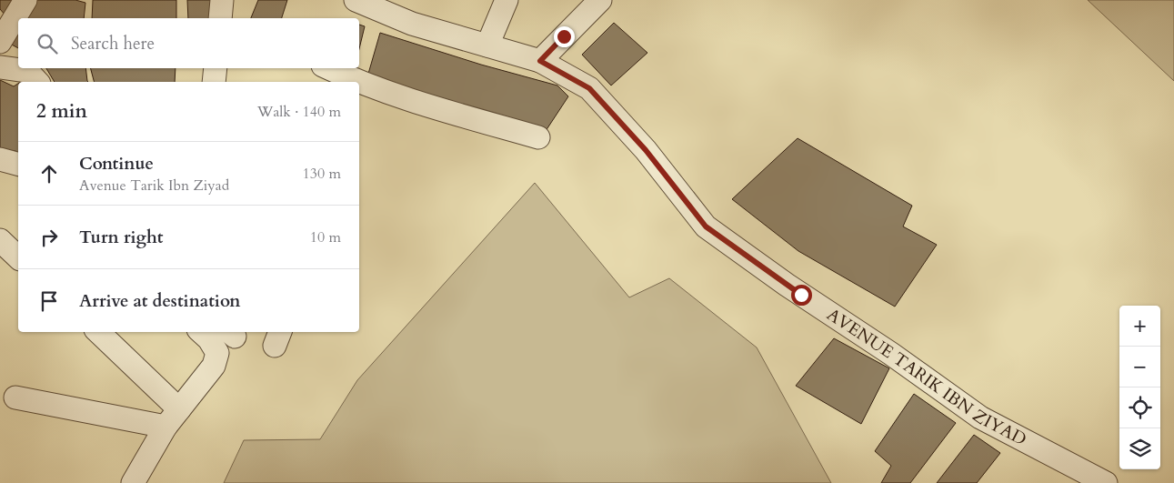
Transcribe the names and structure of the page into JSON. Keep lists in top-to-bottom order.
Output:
{
  "streets": {
    "street": ["AVENUE TARIK IBN ZIYAD"]
  },
  "page": {
    "search": "Search here",
    "heading": ["2 min", "Walk · 140 m"],
    "list": [
      ["Continue", "Avenue Tarik Ibn Ziyad", "130 m"],
      ["Turn right", "10 m"],
      "Arrive at destination"
    ],
    "map_buttons": ["+", "−"]
  }
}
